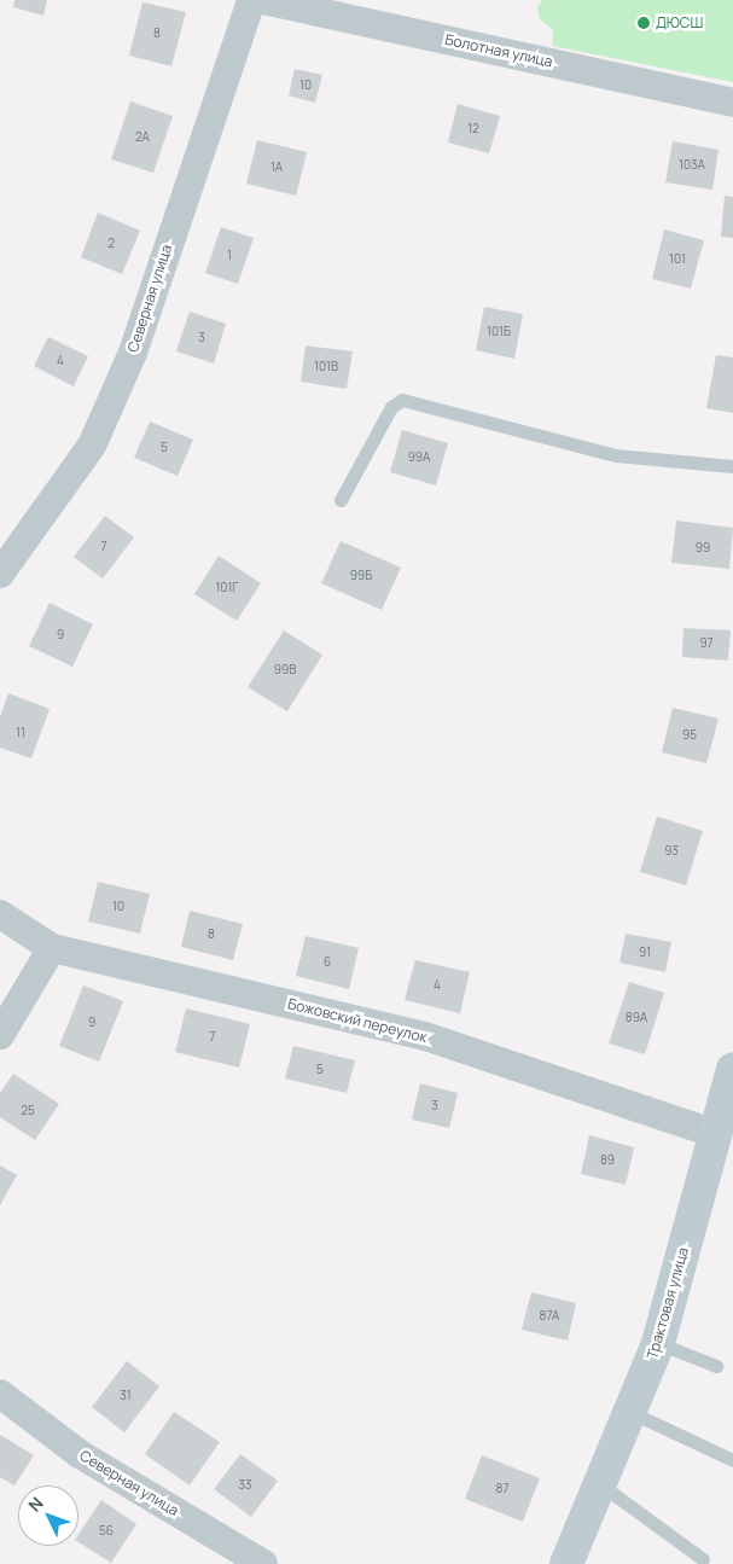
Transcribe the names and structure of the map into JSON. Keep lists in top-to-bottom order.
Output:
{
  "streets": {
    "street": [
      "Болотная улица",
      "Северная улица",
      "Божовский переулок",
      "Трактовая улица"
    ]
  },
  "crossings": [
    ["Божовский переулок", "Трактовая улица"]
  ],
  "places": ["ДЮСШ"],
  "house_numbers": [
    "8",
    "10",
    "12",
    "2А",
    "103А",
    "1А",
    "2",
    "1",
    "101",
    "101Б",
    "3",
    "4",
    "101В",
    "5",
    "99А",
    "7",
    "99",
    "99Б",
    "101Г",
    "9",
    "97",
    "99В",
    "11",
    "95",
    "93",
    "10",
    "8",
    "91",
    "6",
    "4",
    "89А",
    "9",
    "7",
    "5",
    "3",
    "25",
    "89",
    "87А",
    "31",
    "33",
    "87",
    "56"
  ],
  "north": "top left"
}
